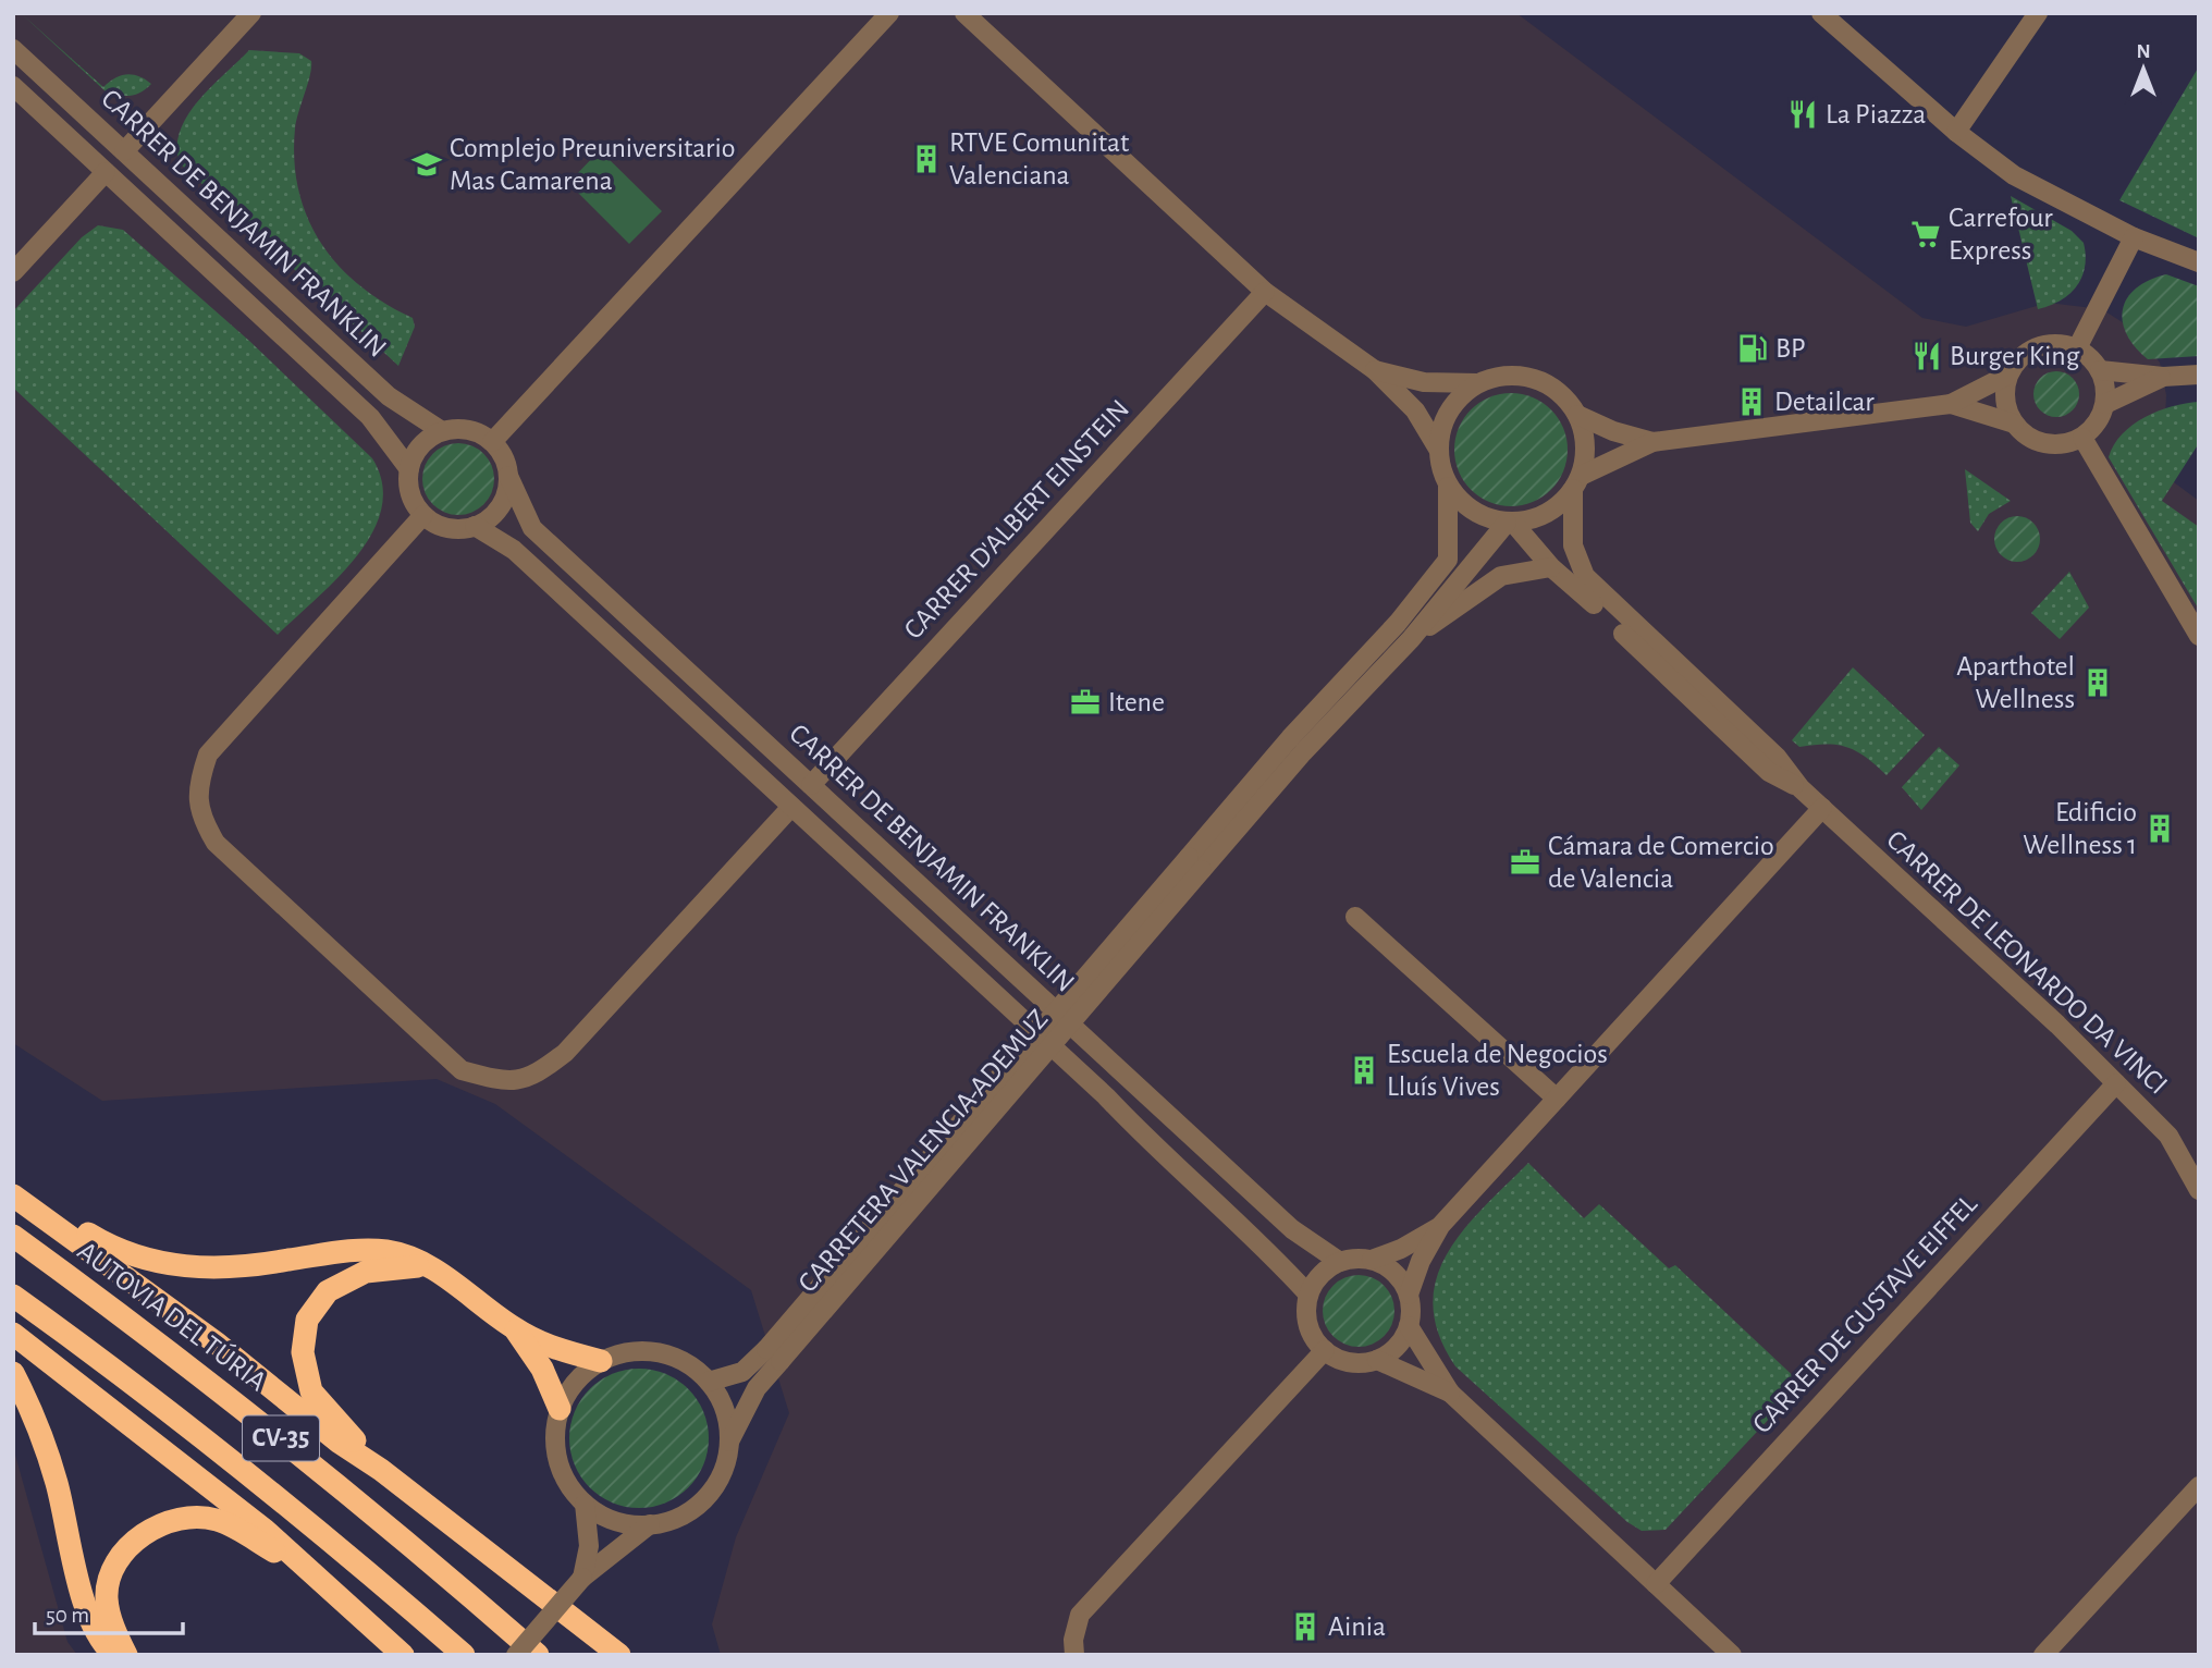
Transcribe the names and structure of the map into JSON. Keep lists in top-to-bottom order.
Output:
{
  "streets": {
    "highway": ["AUTOVIA DEL TÚRIA", "CV-35"],
    "street": [
      "CARRER DE BENJAMIN FRANKLIN",
      "CARRER D'ALBERT EINSTEIN",
      "CARRER DE LEONARDO DA VINCI",
      "CARRETERA VALENCIA-ADEMUZ",
      "CARRER DE GUSTAVE EIFFEL"
    ]
  },
  "crossings": [
    ["CARRER DE BENJAMIN FRANKLIN", "CARRER D'ALBERT EINSTEIN"],
    ["CARRER DE LEONARDO DA VINCI", "CARRER DE GUSTAVE EIFFEL"]
  ],
  "places": {
    "restaurant": ["La Piazza", "Burger King"],
    "building": [
      "RTVE Comunitat Valenciana",
      "Detailcar",
      "Aparthotel Wellness",
      "Edificio Wellness 1",
      "Escuela de Negocios Lluís Vives",
      "Ainia"
    ],
    "school or university": ["Complejo Preuniversitario Mas Camarena"],
    "supermarket": ["Carrefour Express"],
    "fuel station": ["BP"],
    "office": ["Itene", "Cámara de Comercio de Valencia"]
  },
  "scale_bar": "50 m",
  "north": "top"
}
